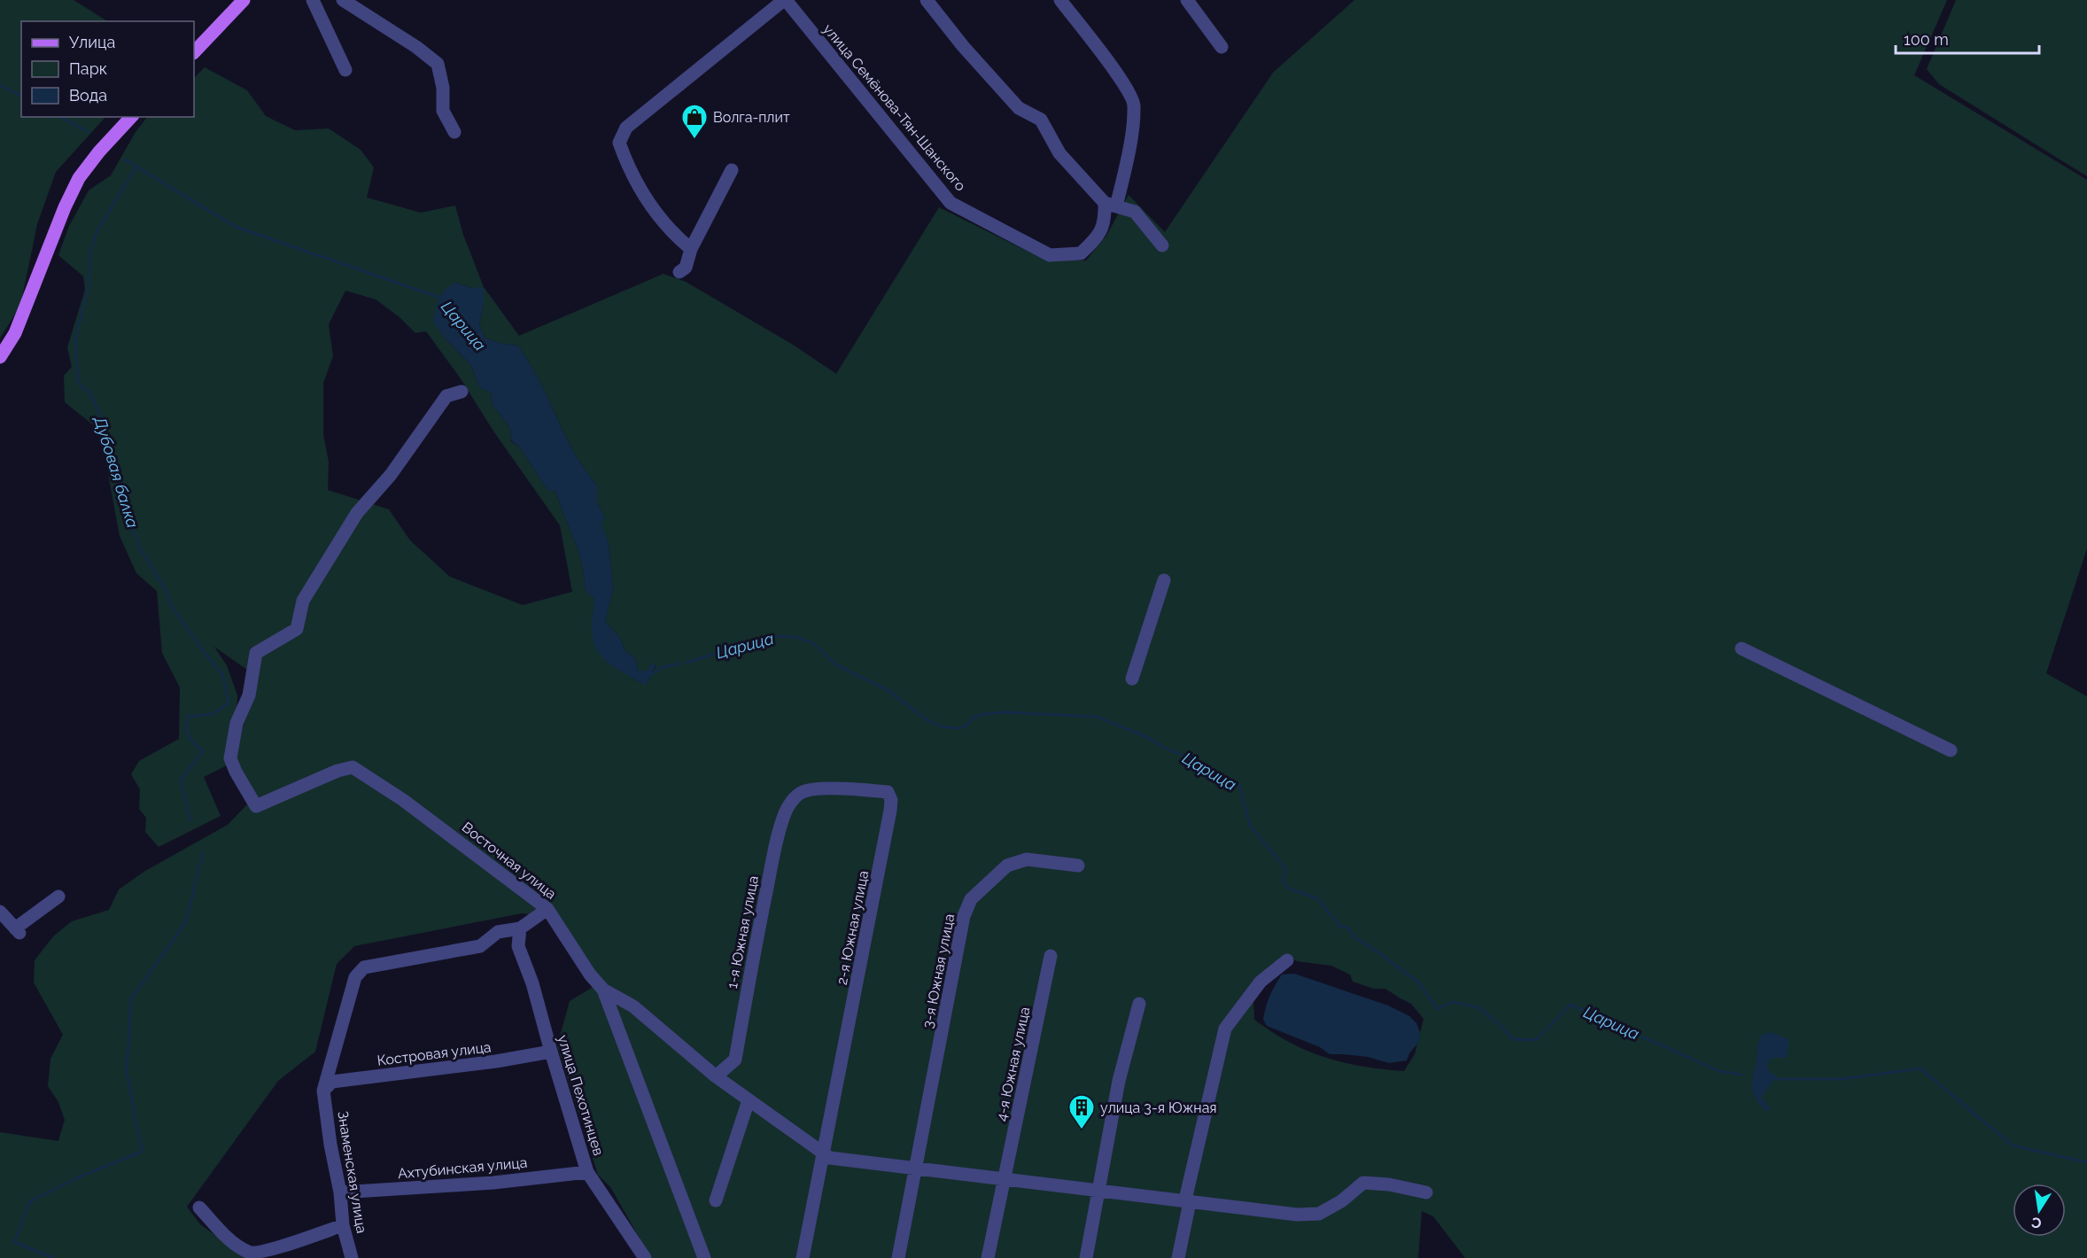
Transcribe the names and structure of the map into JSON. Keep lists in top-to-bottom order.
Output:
{
  "streets": {
    "street": [
      "улица Семёнова-Тян-Шанского",
      "Восточная улица",
      "2-я Южная улица",
      "1-я Южная улица",
      "3-я Южная улица",
      "Костровая улица",
      "4-я Южная улица",
      "улица Пехотинцев",
      "Ахтубинская улица",
      "Знаменская улица"
    ]
  },
  "crossings": [
    ["2-я Южная улица", "1-я Южная улица"],
    ["Костровая улица", "улица Пехотинцев"],
    ["Костровая улица", "Знаменская улица"],
    ["улица Пехотинцев", "Ахтубинская улица"],
    ["Ахтубинская улица", "Знаменская улица"]
  ],
  "water": ["Царица", "Дубовая балка"],
  "places": {
    "shop": ["Волга-плит"],
    "building": ["улица 3-я Южная"]
  },
  "legend": ["Улица", "Парк", "Вода"],
  "scale_bar": "100 m",
  "north": "bottom"
}
